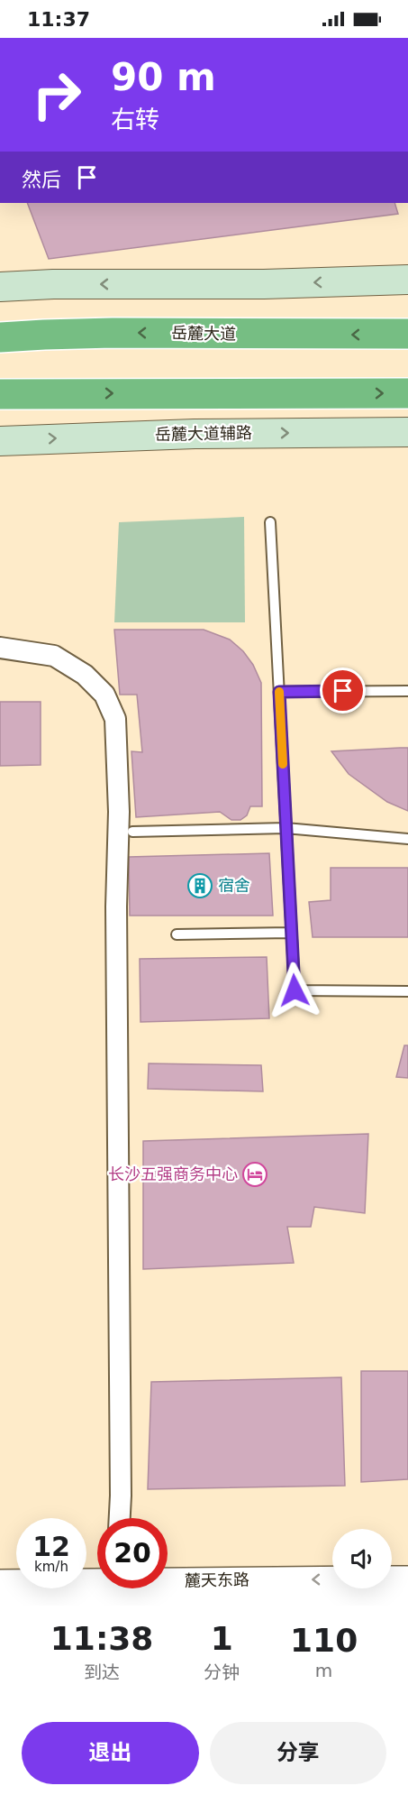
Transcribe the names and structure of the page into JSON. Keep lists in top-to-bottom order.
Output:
{
  "streets": {
    "highway": ["岳麓大道"],
    "main road": ["岳麓大道辅路"],
    "street": ["麓天东路"]
  },
  "places": {
    "building": ["宿舍"],
    "hotel": ["长沙五强商务中心"]
  },
  "page": {
    "status": "11:37",
    "turn": ["90 m", "右转"],
    "then": "然后",
    "speed": "12 km/h",
    "limit": "20",
    "eta": [
      "11:38",
      "到达",
      "1",
      "分钟",
      "110",
      "m"
    ],
    "buttons": ["退出", "分享"]
  }
}
